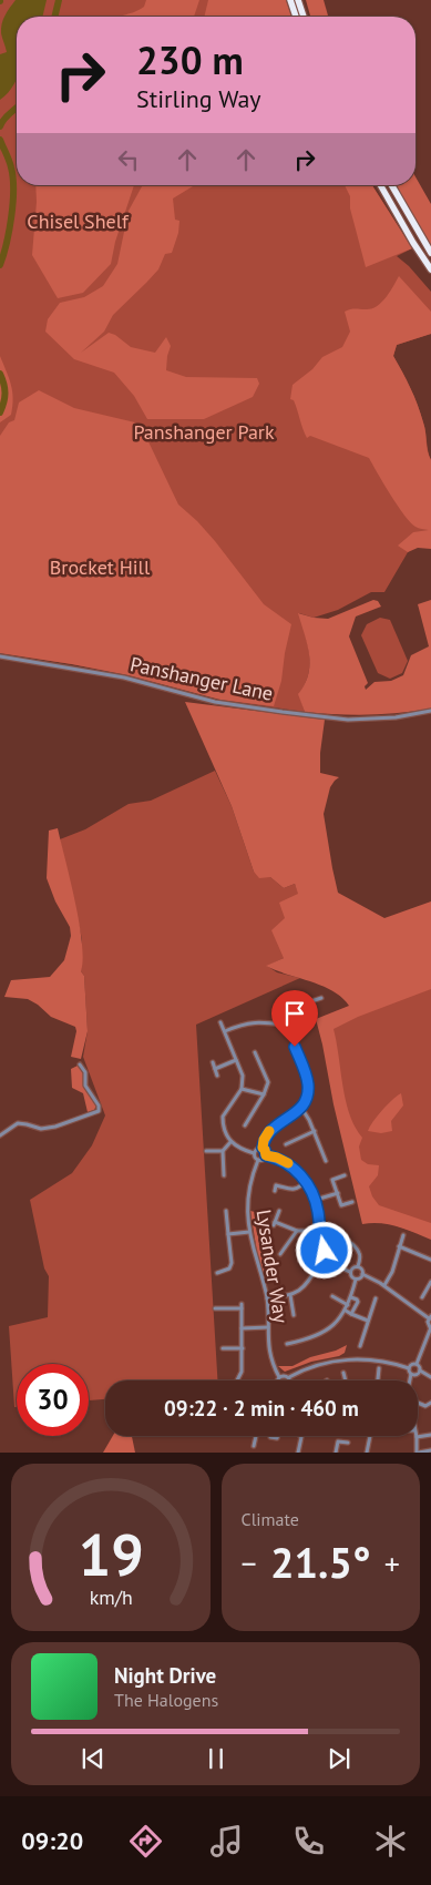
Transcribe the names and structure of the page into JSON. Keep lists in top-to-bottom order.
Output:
{
  "streets": {
    "street": ["Panshanger Lane", "Lysander Way"]
  },
  "parks": ["Chisel Shelf", "Panshanger Park", "Brocket Hill"],
  "page": {
    "turn": ["230 m", "Stirling Way"],
    "limit": "30",
    "trip": "09:22 · 2 min · 460 m",
    "tile": "Climate",
    "heat": ["−", "21.5°", "+"],
    "song": ["Night Drive", "The Halogens"],
    "tabs": "09:20",
    "gauge": ["19", "km/h"]
  }
}
